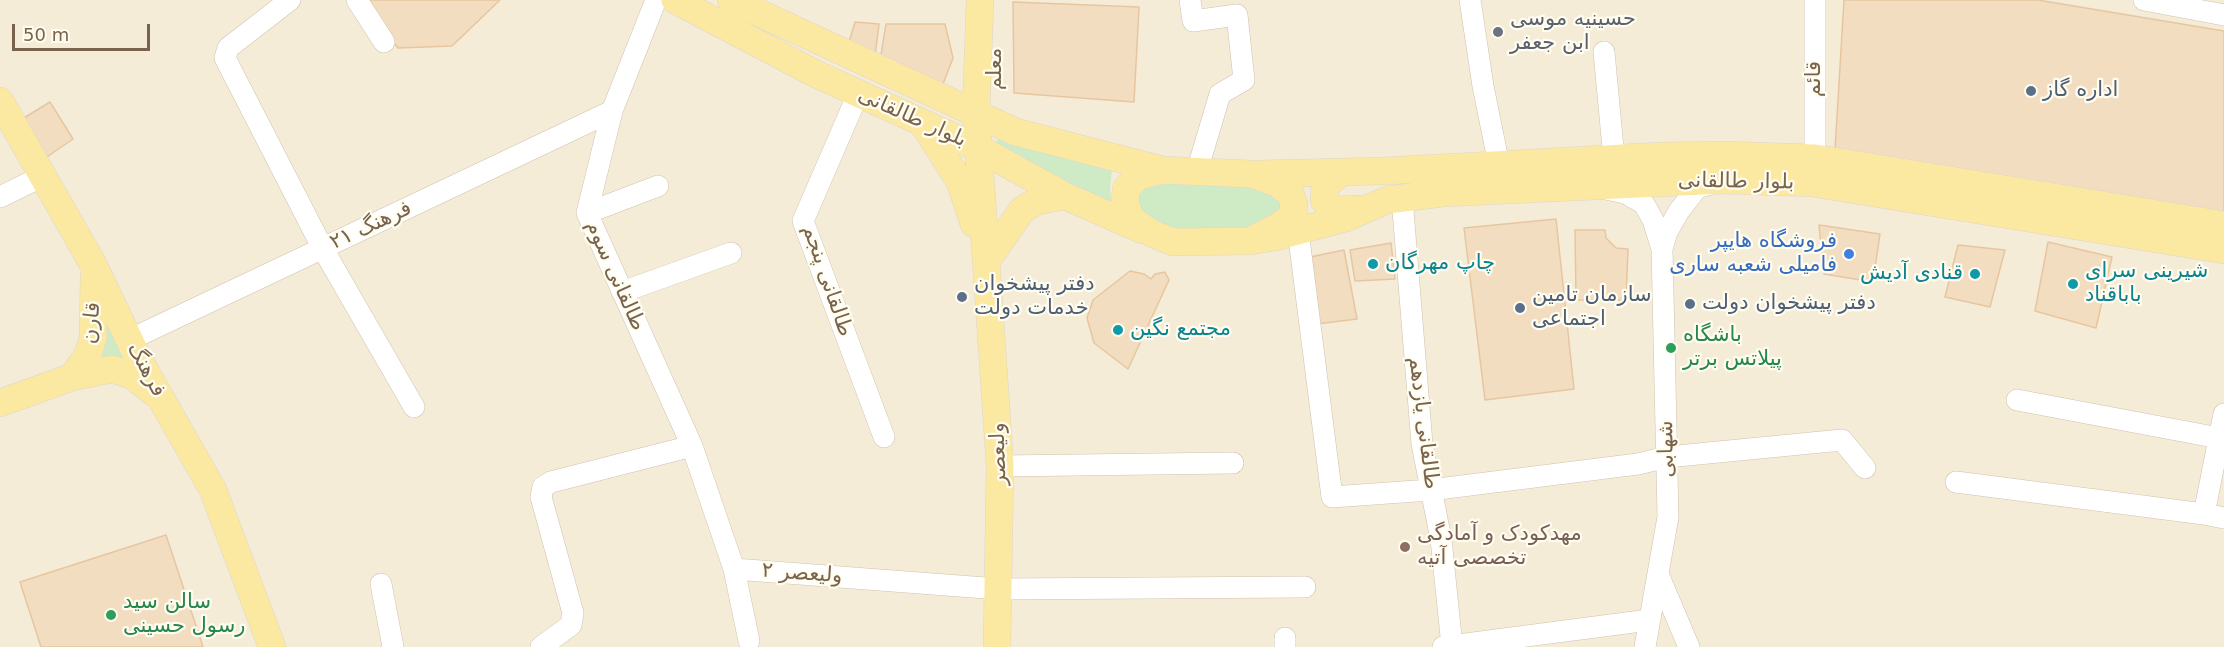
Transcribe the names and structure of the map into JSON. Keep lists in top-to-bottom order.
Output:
{
  "streets": {
    "main road": [
      "معلم",
      "بلوار طالقانی",
      "قارن",
      "فرهنگ",
      "ولیعصر"
    ],
    "street": [
      "قائم",
      "فرهنگ ۲۱",
      "طالقانی سوم",
      "طالقانی پنجم",
      "طالقانی یازدهم",
      "شهابی",
      "ولیعصر ٢"
    ]
  },
  "crossings": [
    ["معلم", "بلوار طالقانی"],
    ["معلم", "ولیعصر"],
    ["قائم", "بلوار طالقانی"],
    ["بلوار طالقانی", "طالقانی پنجم"],
    ["بلوار طالقانی", "طالقانی یازدهم"],
    ["بلوار طالقانی", "ولیعصر"],
    ["فرهنگ ۲۱", "طالقانی سوم"],
    ["فرهنگ ۲۱", "فرهنگ"],
    ["طالقانی سوم", "ولیعصر ٢"],
    ["قارن", "فرهنگ"],
    ["ولیعصر", "ولیعصر ٢"]
  ],
  "places": [
    "حسینیه موسی ابن جعفر",
    "اداره گاز",
    "فروشگاه هایپر فامیلی شعبه ساری",
    "چاپ مهرگان",
    "قنادی آدیش",
    "شیرینی سرای باباقناد",
    "دفتر پیشخوان خدمات دولت",
    "دفتر پیشخوان دولت",
    "سازمان تامین اجتماعی",
    "مجتمع نگین",
    "باشگاه پیلاتس برتر",
    "مهدکودک و آمادگی تخصصی آتیه",
    "سالن سید رسول حسینی"
  ],
  "scale_bar": "50 m"
}
